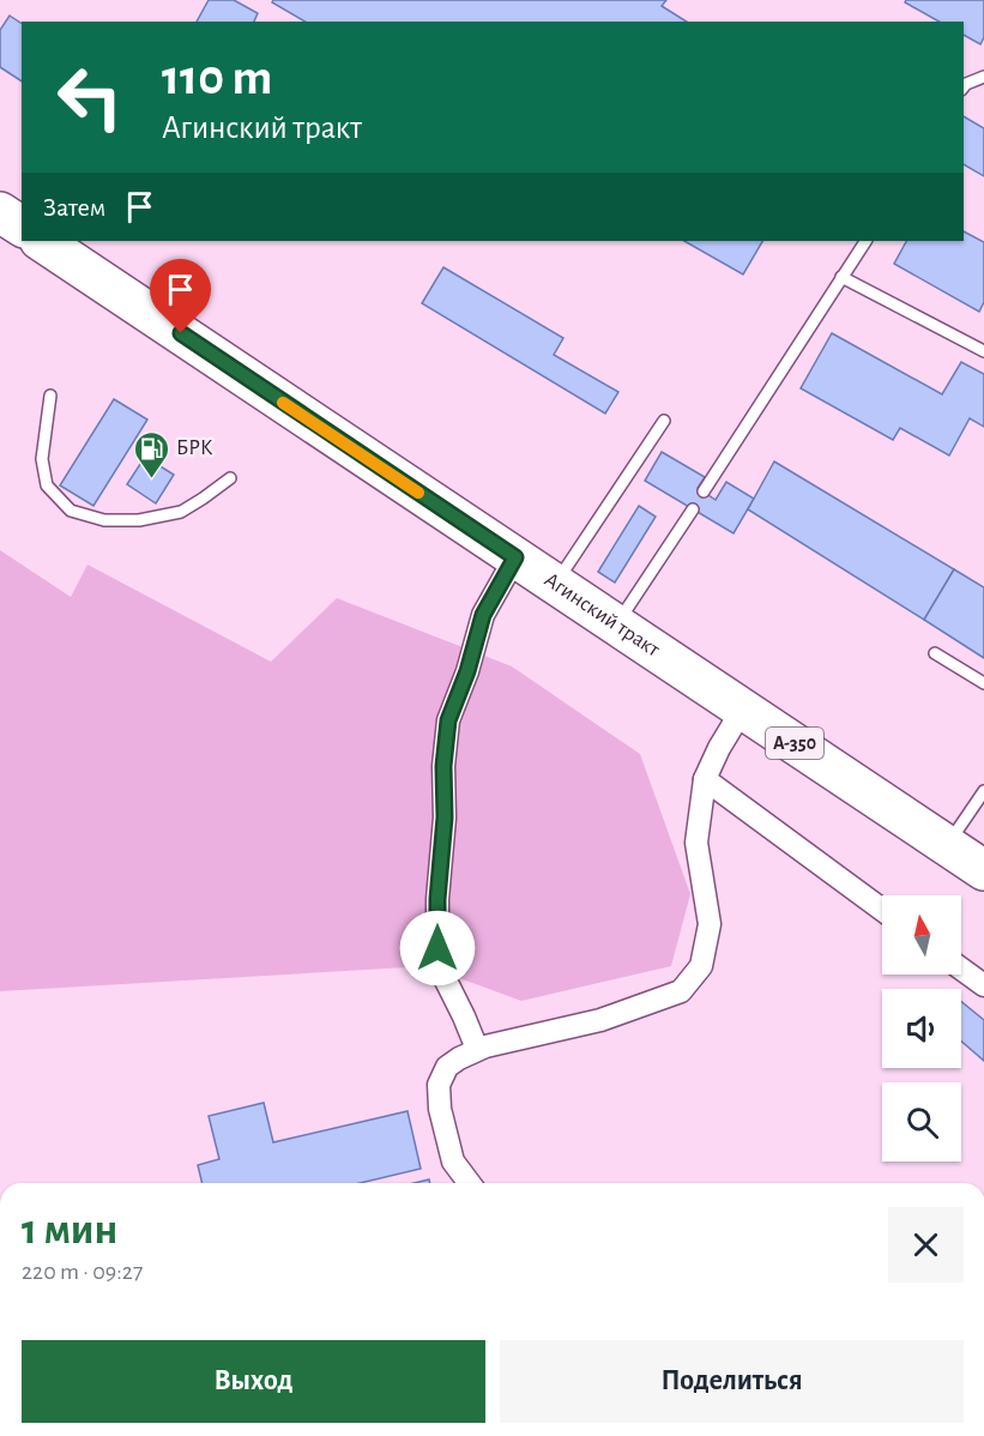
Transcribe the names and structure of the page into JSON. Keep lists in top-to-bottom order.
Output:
{
  "streets": {
    "highway": ["Агинский тракт", "А-350"]
  },
  "places": {
    "fuel station": ["БРК"]
  },
  "north": "top",
  "page": {
    "turn": ["110 m", "Агинский тракт"],
    "then": "Затем",
    "heading": ["1 мин", "220 m · 09:27"],
    "buttons": ["Выход", "Поделиться"]
  }
}
